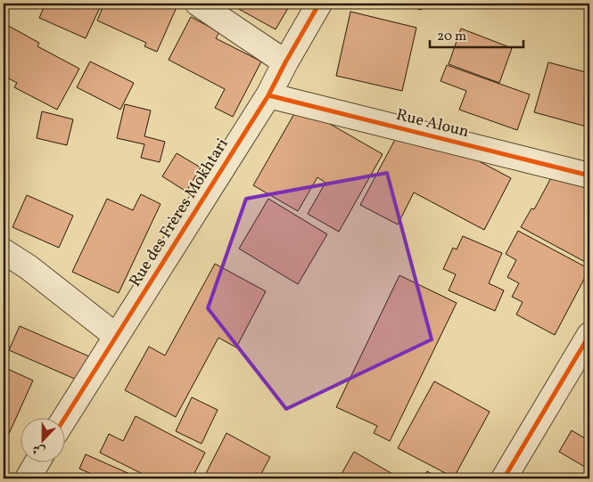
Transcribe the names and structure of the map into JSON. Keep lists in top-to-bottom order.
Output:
{
  "streets": {
    "street": ["Rue Aloun", "Rue des Frères Mokhtari"]
  },
  "crossings": [
    ["Rue Aloun", "Rue des Frères Mokhtari"]
  ],
  "scale_bar": "20 m",
  "north": "bottom"
}
